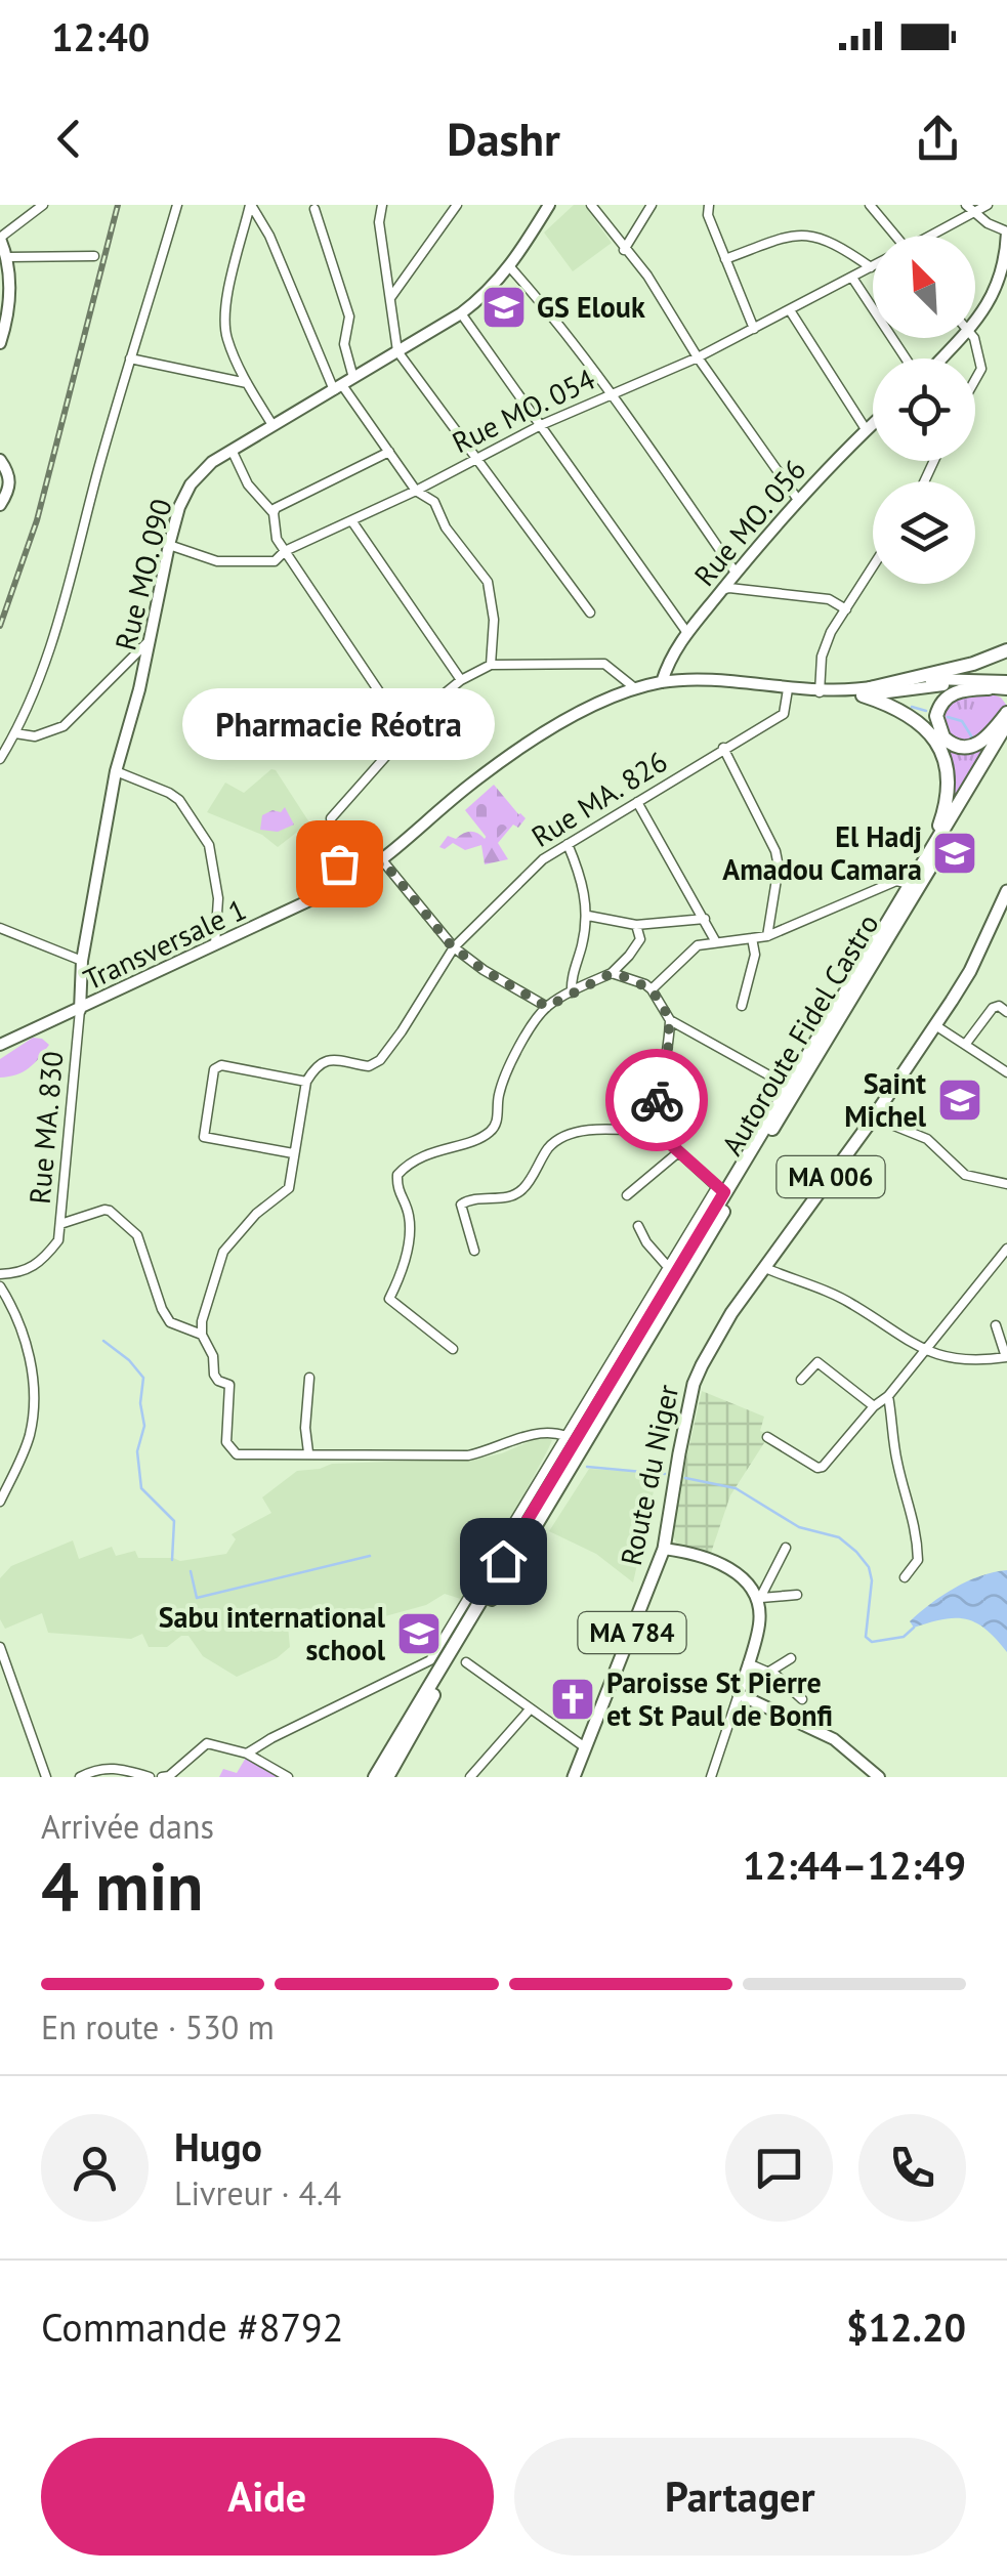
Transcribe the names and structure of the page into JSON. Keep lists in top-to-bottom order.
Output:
{
  "streets": {
    "highway": ["Autoroute Fidel Castro"],
    "main road": ["MA 006", "Route du Niger", "MA 784"],
    "street": [
      "Rue MO. 054",
      "Rue MO. 056",
      "Rue MO. 090",
      "Rue MA. 826",
      "Transversale 1",
      "Rue MA. 830"
    ]
  },
  "crossings": [
    ["Rue MO. 054", "Rue MO. 090"],
    ["Rue MO. 056", "Transversale 1"],
    ["Rue MO. 090", "Transversale 1"],
    ["Rue MO. 090", "Rue MA. 830"],
    ["Rue MA. 826", "Transversale 1"],
    ["Transversale 1", "Rue MA. 830"]
  ],
  "places": {
    "school or university": [
      "GS Elouk",
      "El Hadj Amadou Camara",
      "Saint Michel",
      "Sabu international school"
    ],
    "other": ["Pharmacie Réotra"],
    "church": ["Paroisse St Pierre et St Paul de Bonfi"]
  },
  "north": "top left",
  "page": {
    "status": "12:40",
    "header": "Dashr",
    "bubble": "Pharmacie Réotra",
    "heading": ["4 min", "Arrivée dans", "12:44–12:49"],
    "panel": [
      "Hugo",
      "Livreur · 4.4",
      "Commande #8792",
      "$12.20"
    ],
    "bar": "En route · 530 m",
    "buttons": ["Aide", "Partager"]
  }
}
